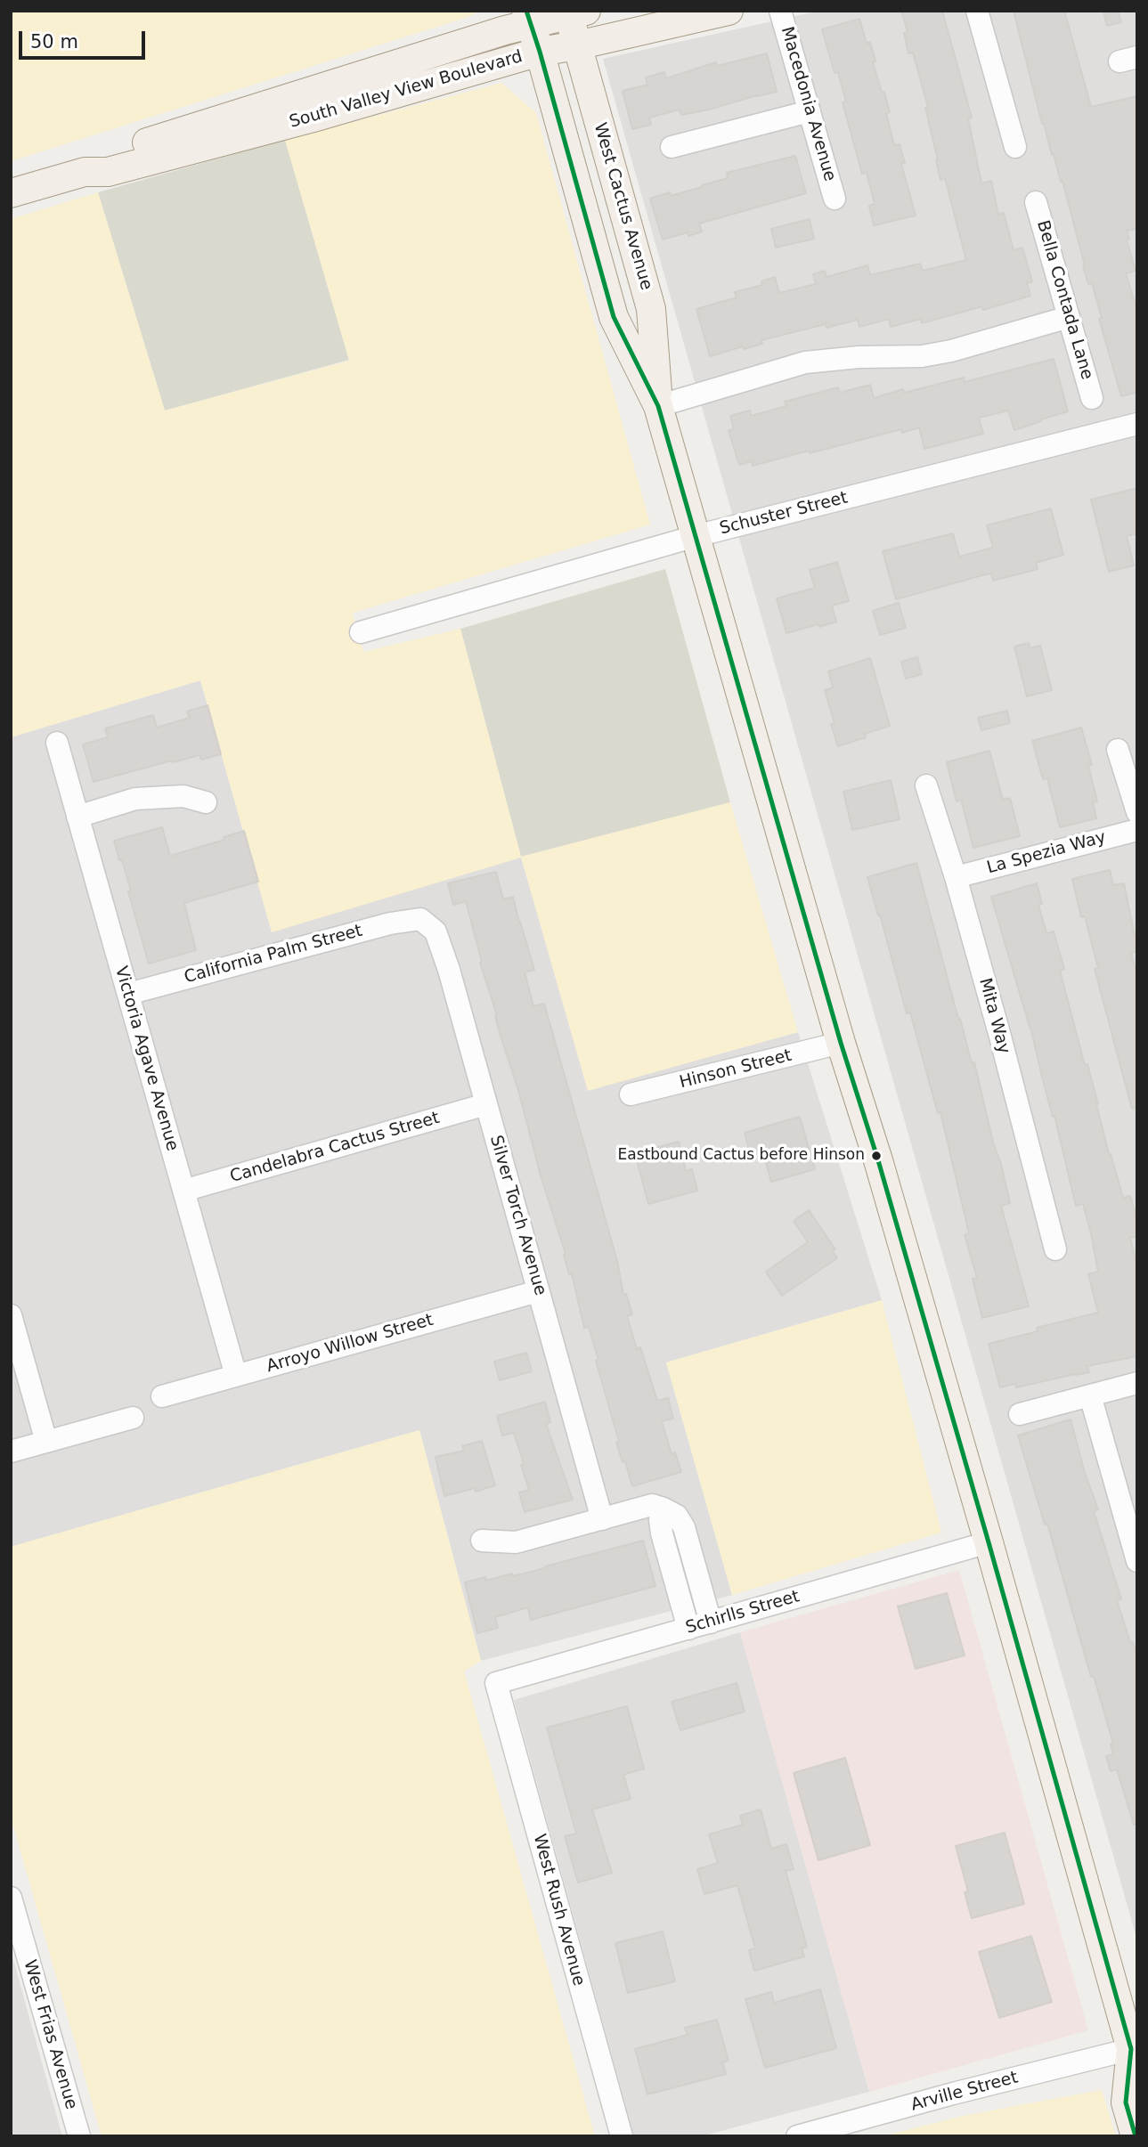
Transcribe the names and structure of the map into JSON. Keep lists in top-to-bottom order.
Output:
{
  "streets": {
    "main road": ["South Valley View Boulevard", "West Cactus Avenue"],
    "street": [
      "Macedonia Avenue",
      "Bella Contada Lane",
      "Schuster Street",
      "La Spezia Way",
      "California Palm Street",
      "Mita Way",
      "Victoria Agave Avenue",
      "Hinson Street",
      "Candelabra Cactus Street",
      "Silver Torch Avenue",
      "Arroyo Willow Street",
      "Schirlls Street",
      "West Rush Avenue",
      "West Frias Avenue",
      "Arville Street"
    ]
  },
  "crossings": [
    ["South Valley View Boulevard", "West Cactus Avenue"],
    ["West Cactus Avenue", "Schuster Street"],
    ["West Cactus Avenue", "Hinson Street"],
    ["West Cactus Avenue", "Schirlls Street"],
    ["West Cactus Avenue", "Arville Street"],
    ["La Spezia Way", "Mita Way"],
    ["California Palm Street", "Victoria Agave Avenue"],
    ["California Palm Street", "Silver Torch Avenue"],
    ["Victoria Agave Avenue", "Candelabra Cactus Street"],
    ["Victoria Agave Avenue", "Arroyo Willow Street"],
    ["Candelabra Cactus Street", "Silver Torch Avenue"],
    ["Silver Torch Avenue", "Arroyo Willow Street"],
    ["Schirlls Street", "West Rush Avenue"]
  ],
  "places": ["Eastbound Cactus before Hinson"],
  "scale_bar": "50 m"
}
